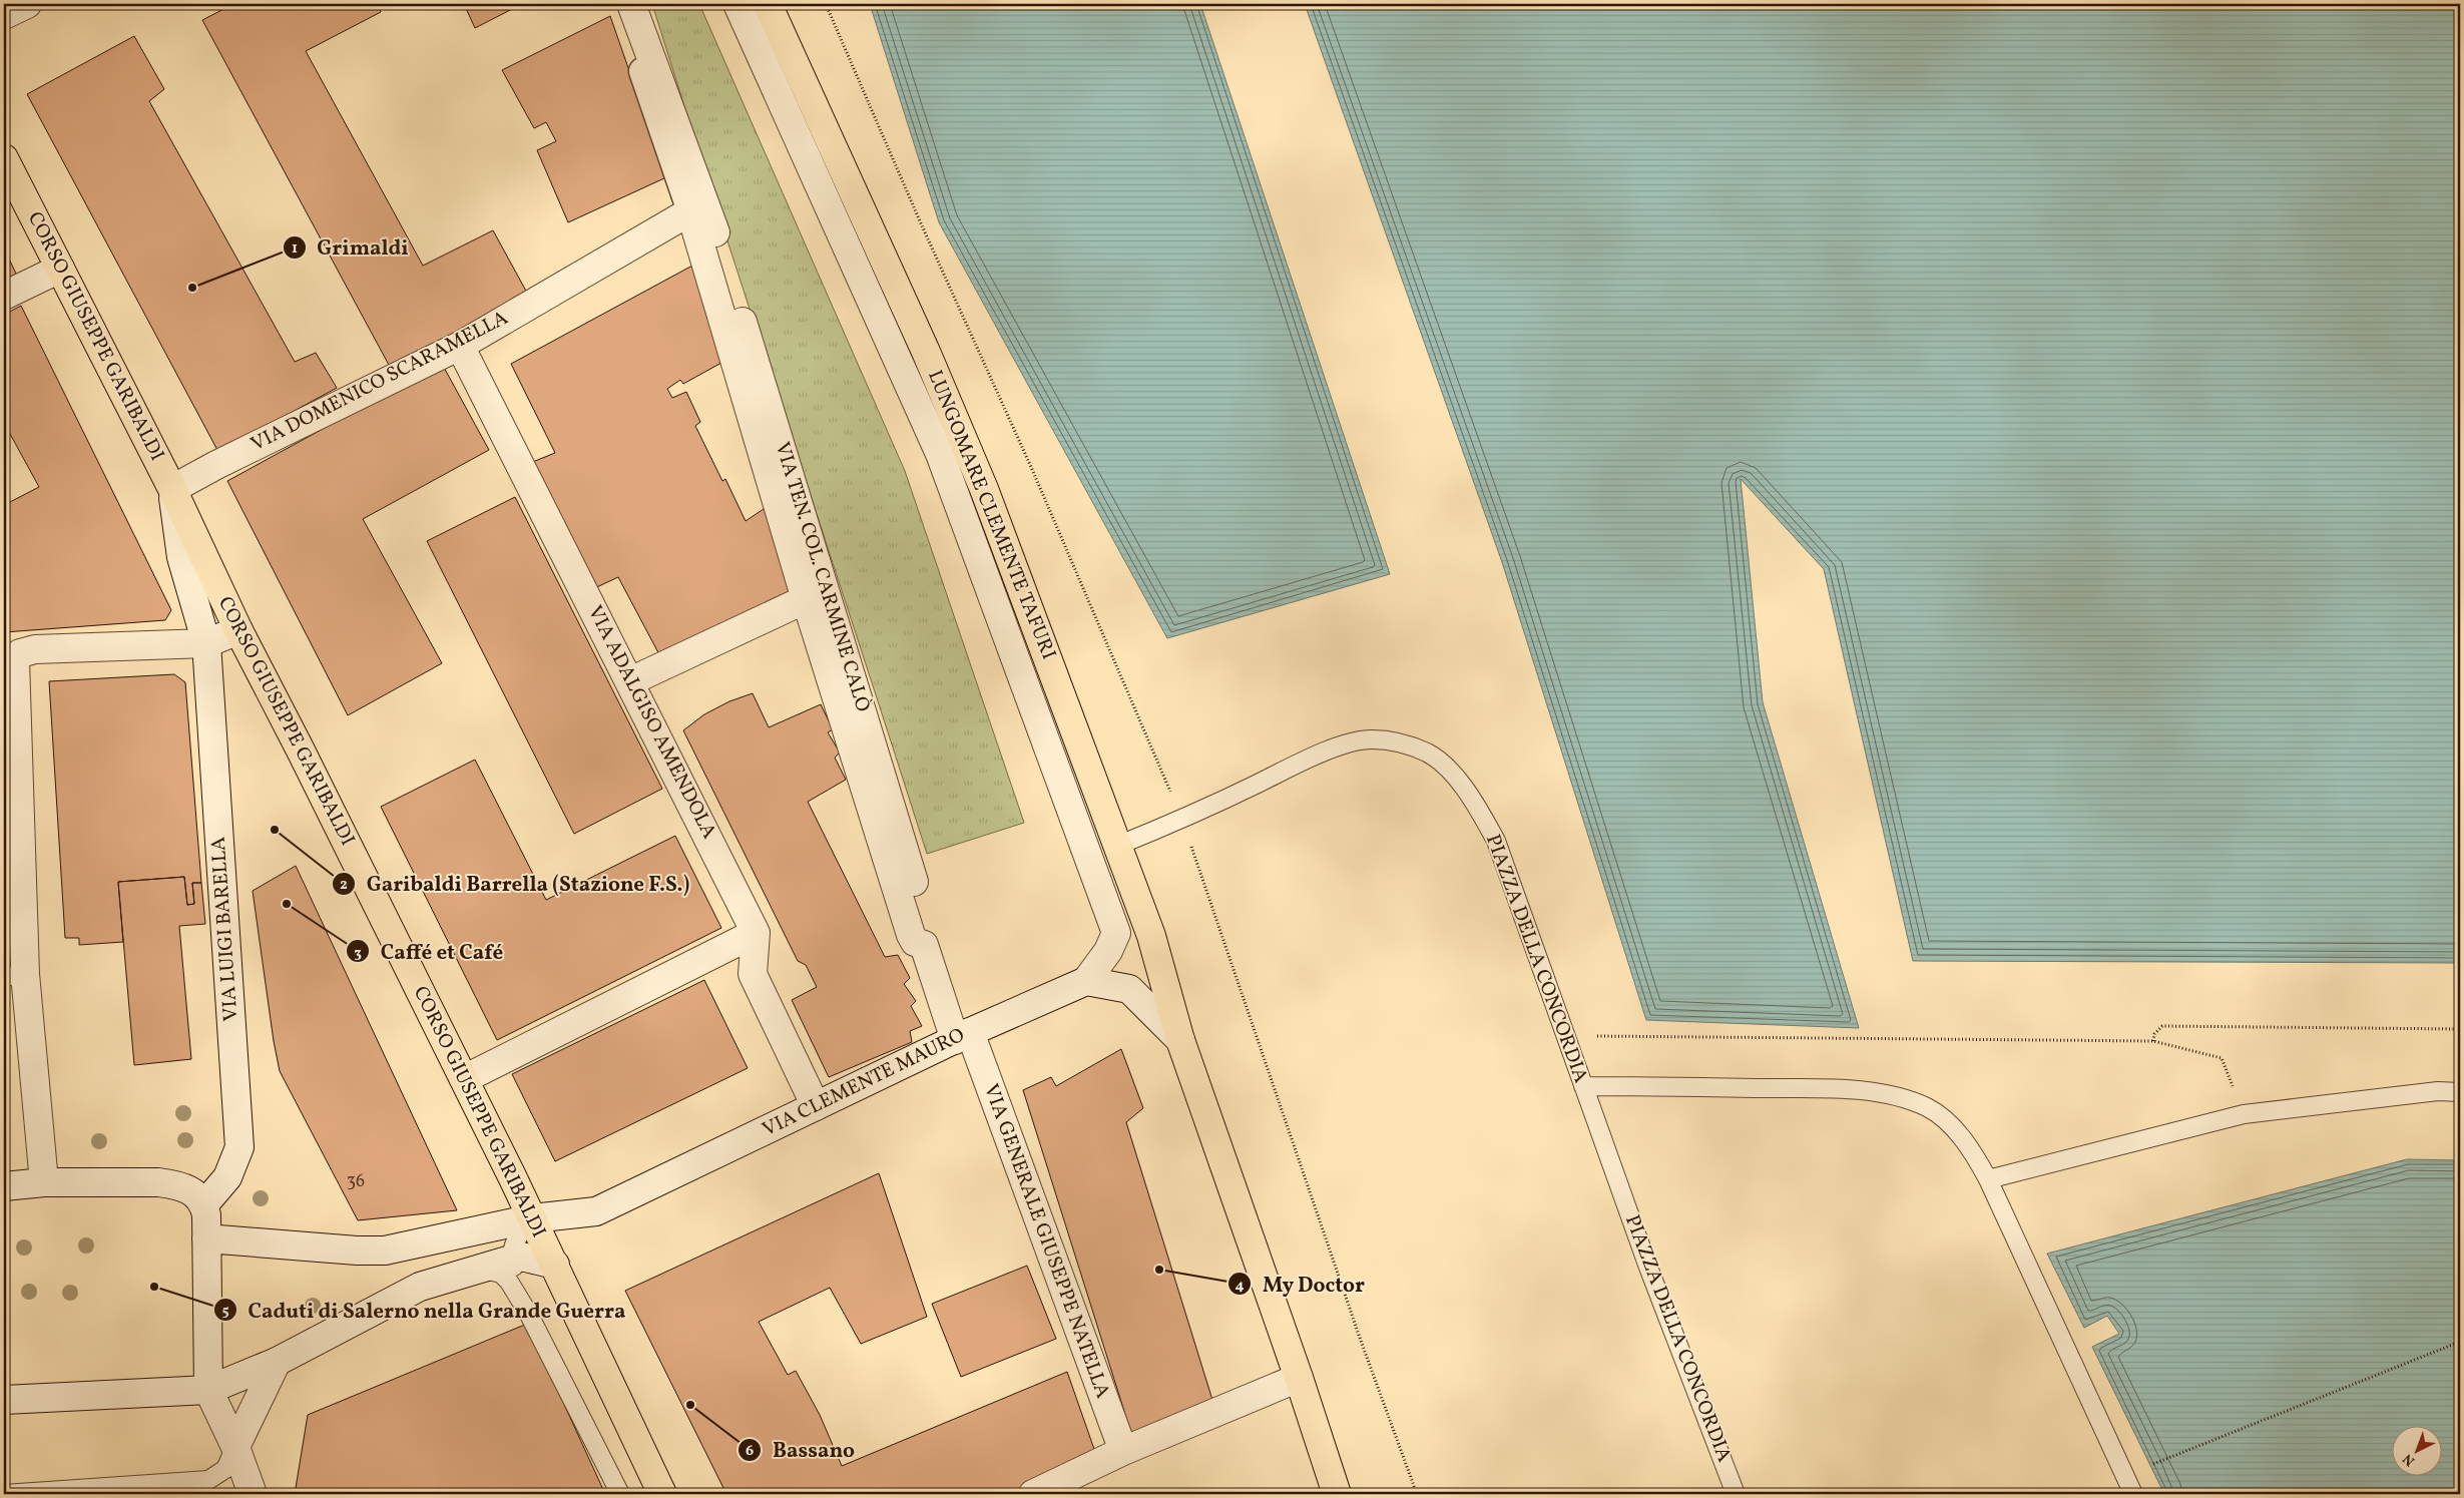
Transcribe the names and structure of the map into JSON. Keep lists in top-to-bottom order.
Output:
{
  "streets": {
    "main road": ["CORSO GIUSEPPE GARIBALDI", "LUNGOMARE CLEMENTE TAFURI"],
    "street": [
      "VIA DOMENICO SCARAMELLA",
      "VIA TEN. COL. CARMINE CALÒ",
      "VIA ADALGISO AMENDOLA",
      "VIA LUIGI BARELLA",
      "VIA CLEMENTE MAURO",
      "VIA GENERALE GIUSEPPE NATELLA"
    ],
    "lane": ["PIAZZA DELLA CONCORDIA"]
  },
  "crossings": [
    ["CORSO GIUSEPPE GARIBALDI", "VIA DOMENICO SCARAMELLA"],
    ["CORSO GIUSEPPE GARIBALDI", "VIA LUIGI BARELLA"],
    ["CORSO GIUSEPPE GARIBALDI", "VIA CLEMENTE MAURO"],
    ["VIA DOMENICO SCARAMELLA", "VIA TEN. COL. CARMINE CALÒ"],
    ["VIA DOMENICO SCARAMELLA", "VIA ADALGISO AMENDOLA"],
    ["LUNGOMARE CLEMENTE TAFURI", "PIAZZA DELLA CONCORDIA"],
    ["LUNGOMARE CLEMENTE TAFURI", "VIA CLEMENTE MAURO"],
    ["VIA TEN. COL. CARMINE CALÒ", "VIA CLEMENTE MAURO"],
    ["VIA TEN. COL. CARMINE CALÒ", "VIA GENERALE GIUSEPPE NATELLA"],
    ["VIA CLEMENTE MAURO", "VIA GENERALE GIUSEPPE NATELLA"]
  ],
  "places": [
    "Grimaldi",
    "Garibaldi Barrella (Stazione F.S.)",
    "Caffé et Café",
    "My Doctor",
    "Caduti di Salerno nella Grande Guerra",
    "Bassano"
  ],
  "house_numbers": ["36"],
  "north": "bottom left"
}
